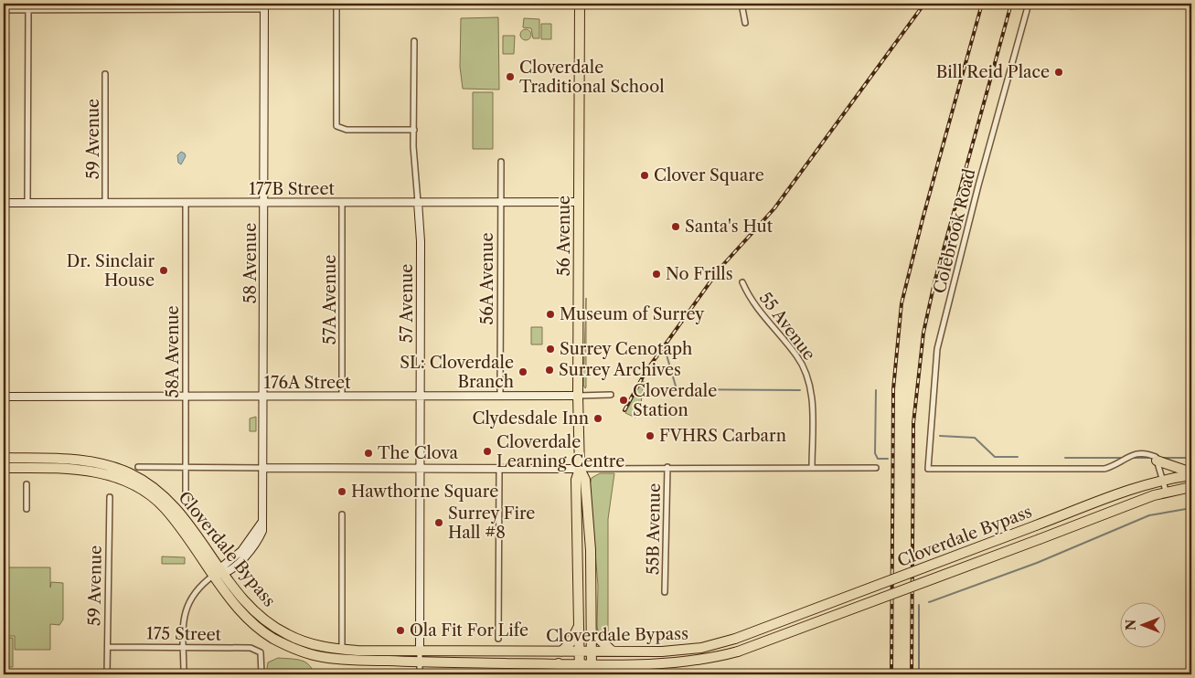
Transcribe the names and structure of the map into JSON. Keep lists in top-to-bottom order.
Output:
{
  "streets": {
    "highway": ["56 Avenue", "Cloverdale Bypass"],
    "street": [
      "59 Avenue",
      "177B Street",
      "Colebrook Road",
      "58 Avenue",
      "56A Avenue",
      "57A Avenue",
      "57 Avenue",
      "55 Avenue",
      "58A Avenue",
      "176A Street",
      "55B Avenue",
      "175 Street"
    ]
  },
  "crossings": [
    ["59 Avenue", "177B Street"],
    ["59 Avenue", "175 Street"],
    ["177B Street", "56 Avenue"],
    ["177B Street", "58 Avenue"],
    ["177B Street", "56A Avenue"],
    ["177B Street", "57A Avenue"],
    ["177B Street", "57 Avenue"],
    ["177B Street", "58A Avenue"],
    ["56 Avenue", "176A Street"],
    ["56 Avenue", "Cloverdale Bypass"],
    ["58 Avenue", "176A Street"],
    ["58 Avenue", "Cloverdale Bypass"],
    ["56A Avenue", "176A Street"],
    ["57A Avenue", "176A Street"],
    ["57 Avenue", "176A Street"],
    ["57 Avenue", "Cloverdale Bypass"],
    ["58A Avenue", "176A Street"]
  ],
  "places": [
    "Bill Reid Place",
    "Cloverdale Traditional School",
    "Clover Square",
    "Santa's Hut",
    "Dr. Sinclair House",
    "No Frills",
    "Museum of Surrey",
    "Surrey Cenotaph",
    "Surrey Archives",
    "SL: Cloverdale Branch",
    "Cloverdale Station",
    "Clydesdale Inn",
    "FVHRS Carbarn",
    "Cloverdale Learning Centre",
    "The Clova",
    "Hawthorne Square",
    "Surrey Fire Hall #8",
    "Ola Fit For Life"
  ],
  "north": "left"
}
